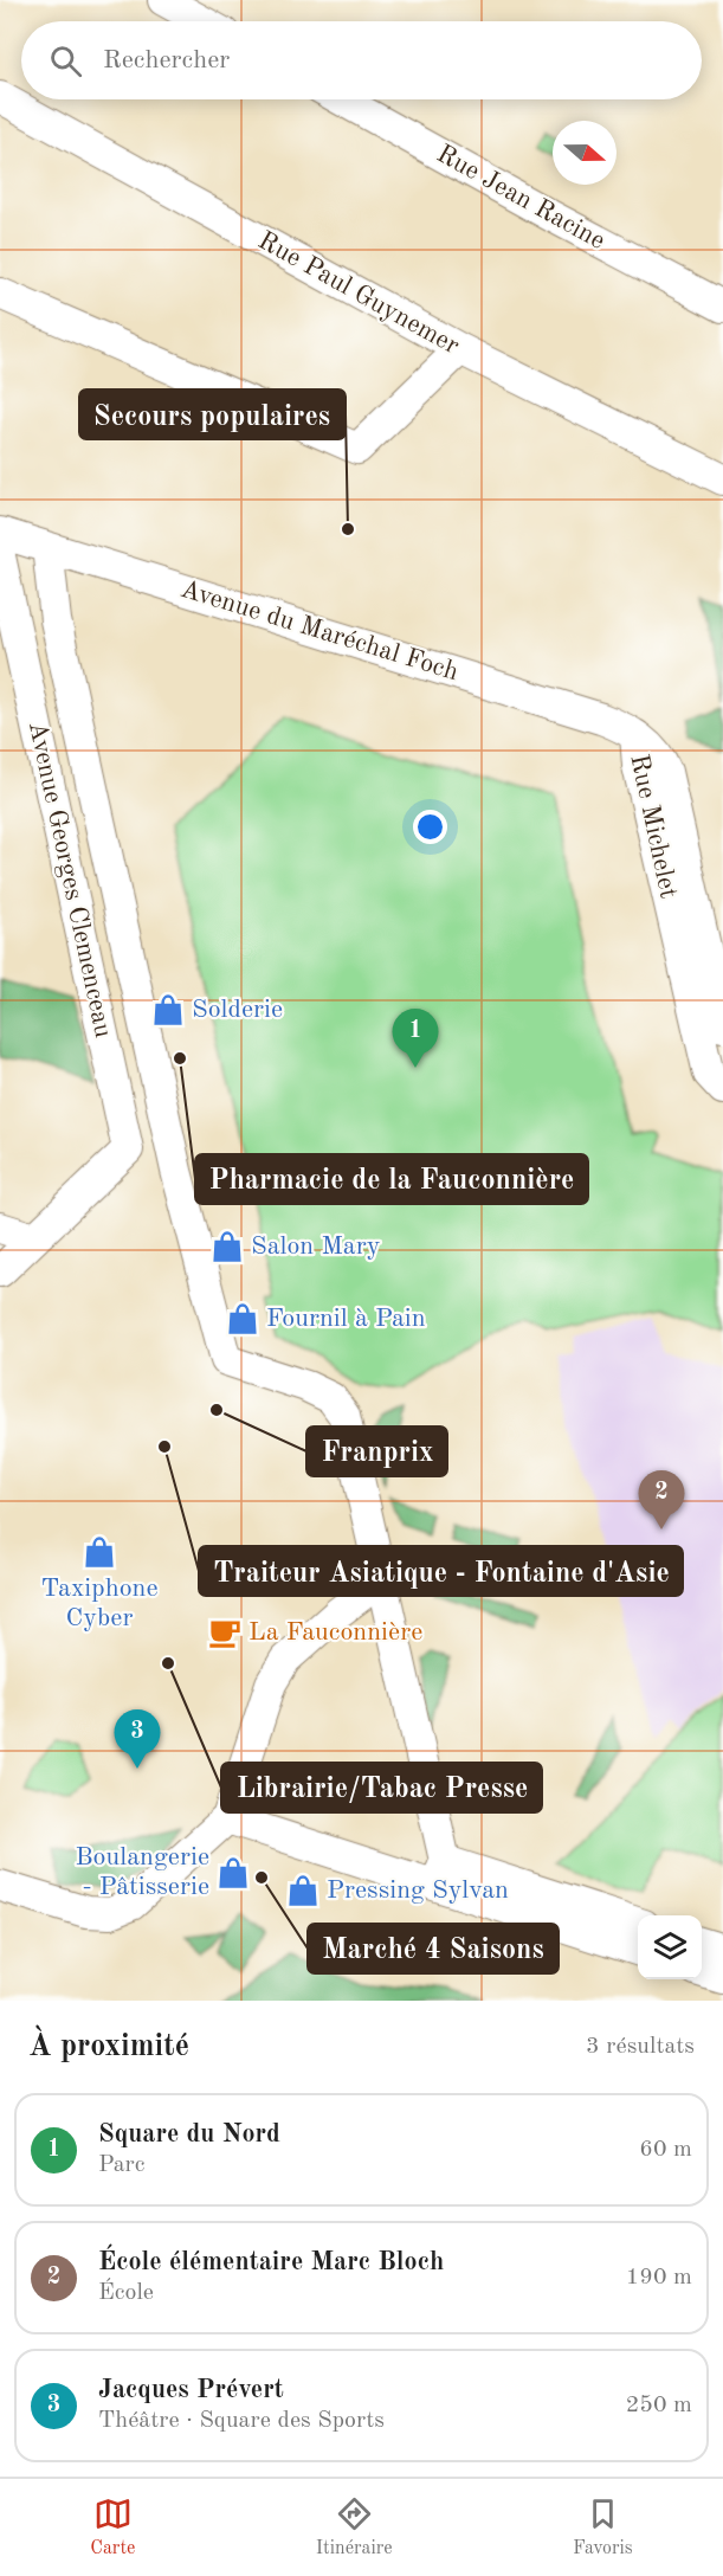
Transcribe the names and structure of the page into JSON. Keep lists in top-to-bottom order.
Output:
{
  "streets": {
    "street": [
      "Rue Jean Racine",
      "Rue Paul Guynemer",
      "Avenue du Maréchal Foch",
      "Rue Michelet",
      "Avenue Georges Clemenceau"
    ]
  },
  "crossings": [
    ["Avenue du Maréchal Foch", "Rue Michelet"],
    ["Avenue du Maréchal Foch", "Avenue Georges Clemenceau"]
  ],
  "places": {
    "other": [
      "Secours populaires",
      "Pharmacie de la Fauconnière",
      "Franprix",
      "Traiteur Asiatique - Fontaine d'Asie",
      "Librairie/Tabac Presse",
      "Marché 4 Saisons"
    ],
    "shop": [
      "Solderie",
      "Salon Mary",
      "Fournil à Pain",
      "Taxiphone Cyber",
      "Boulangerie - Pâtisserie",
      "Pressing Sylvan"
    ],
    "cafe": ["La Fauconnière"]
  },
  "north": "right",
  "page": {
    "search": "Rechercher",
    "pins": ["1", "2", "3"],
    "heading": ["À proximité", "3 résultats"],
    "list": [
      {
        "mark": "1",
        "name": "Square du Nord",
        "note": "Parc",
        "value": "60 m"
      },
      {
        "mark": "2",
        "name": "École élémentaire Marc Bloch",
        "note": "École",
        "value": "190 m"
      },
      {
        "mark": "3",
        "name": "Jacques Prévert",
        "note": "Théâtre · Square des Sports",
        "value": "250 m"
      }
    ],
    "nav": ["Carte", "Itinéraire", "Favoris"]
  }
}
